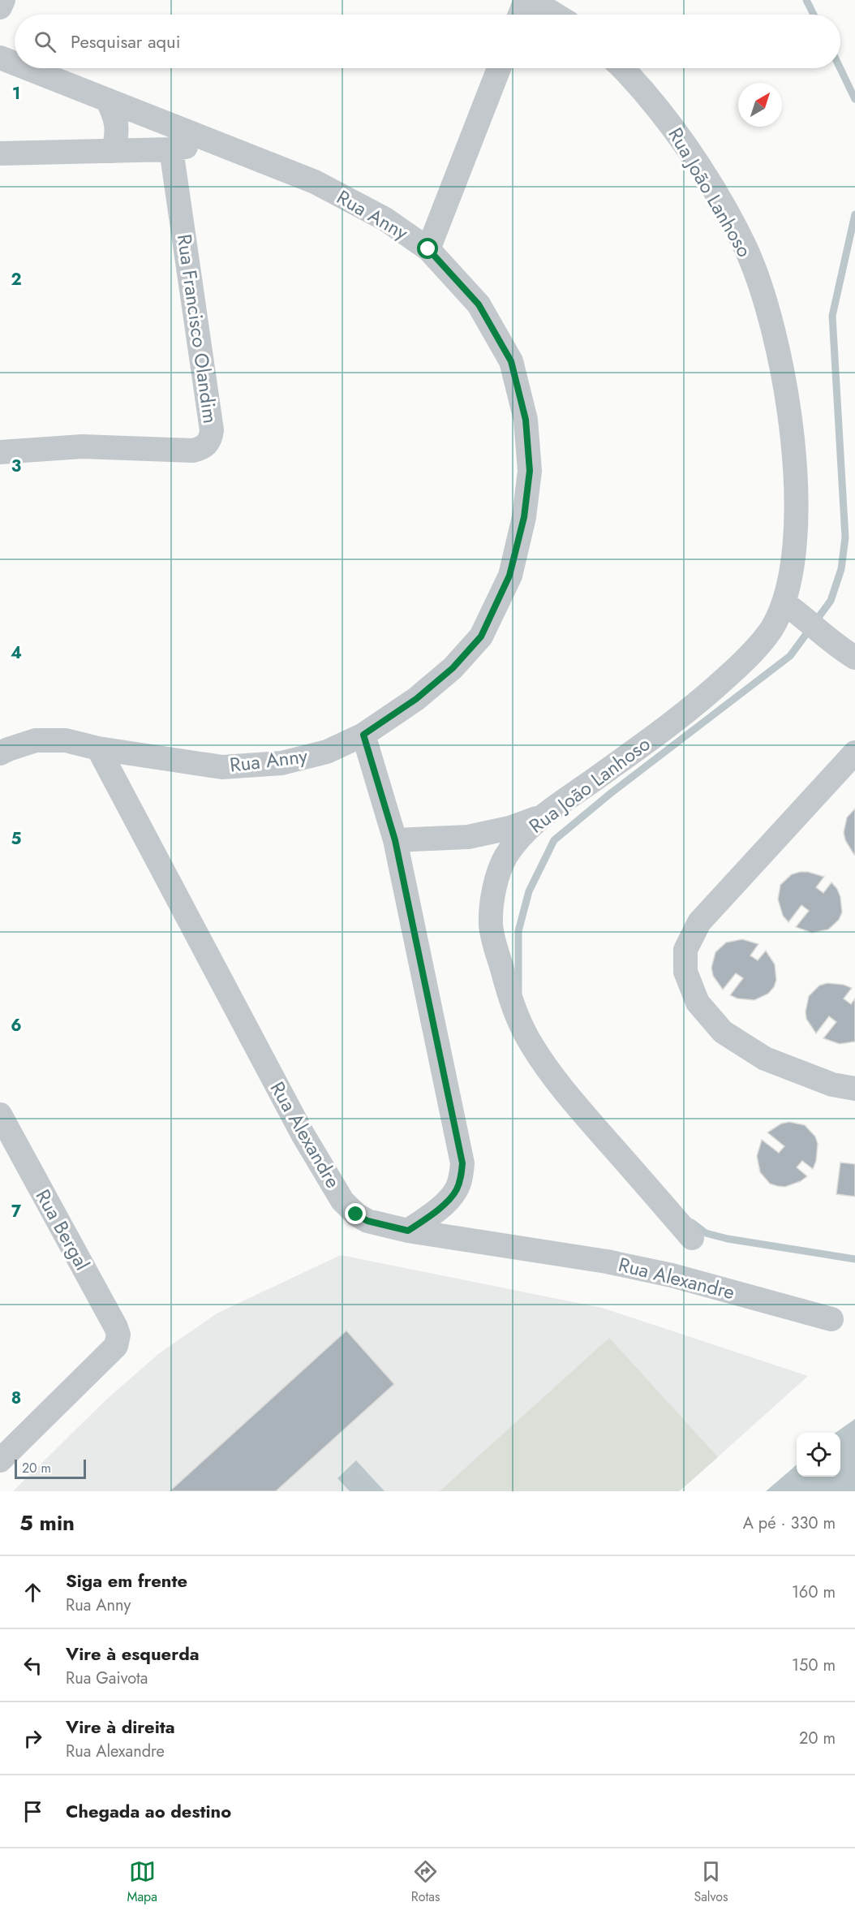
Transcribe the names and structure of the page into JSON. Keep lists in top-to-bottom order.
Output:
{
  "streets": {
    "street": [
      "Rua João Lanhoso",
      "Rua Anny",
      "Rua Francisco Olandim",
      "Rua Alexandre",
      "Rua Bergal"
    ]
  },
  "crossings": [
    ["Rua Anny", "Rua Alexandre"]
  ],
  "scale_bar": "20 m",
  "north": "top right",
  "page": {
    "search": "Pesquisar aqui",
    "scale": "20 m",
    "heading": ["5 min", "A pé · 330 m"],
    "list": [
      ["Siga em frente", "Rua Anny", "160 m"],
      ["Vire à esquerda", "Rua Gaivota", "150 m"],
      ["Vire à direita", "Rua Alexandre", "20 m"],
      "Chegada ao destino"
    ],
    "nav": ["Mapa", "Rotas", "Salvos"]
  },
  "grid": {
    "rows": [
      "1",
      "2",
      "3",
      "4",
      "5",
      "6",
      "7",
      "8"
    ]
  }
}
